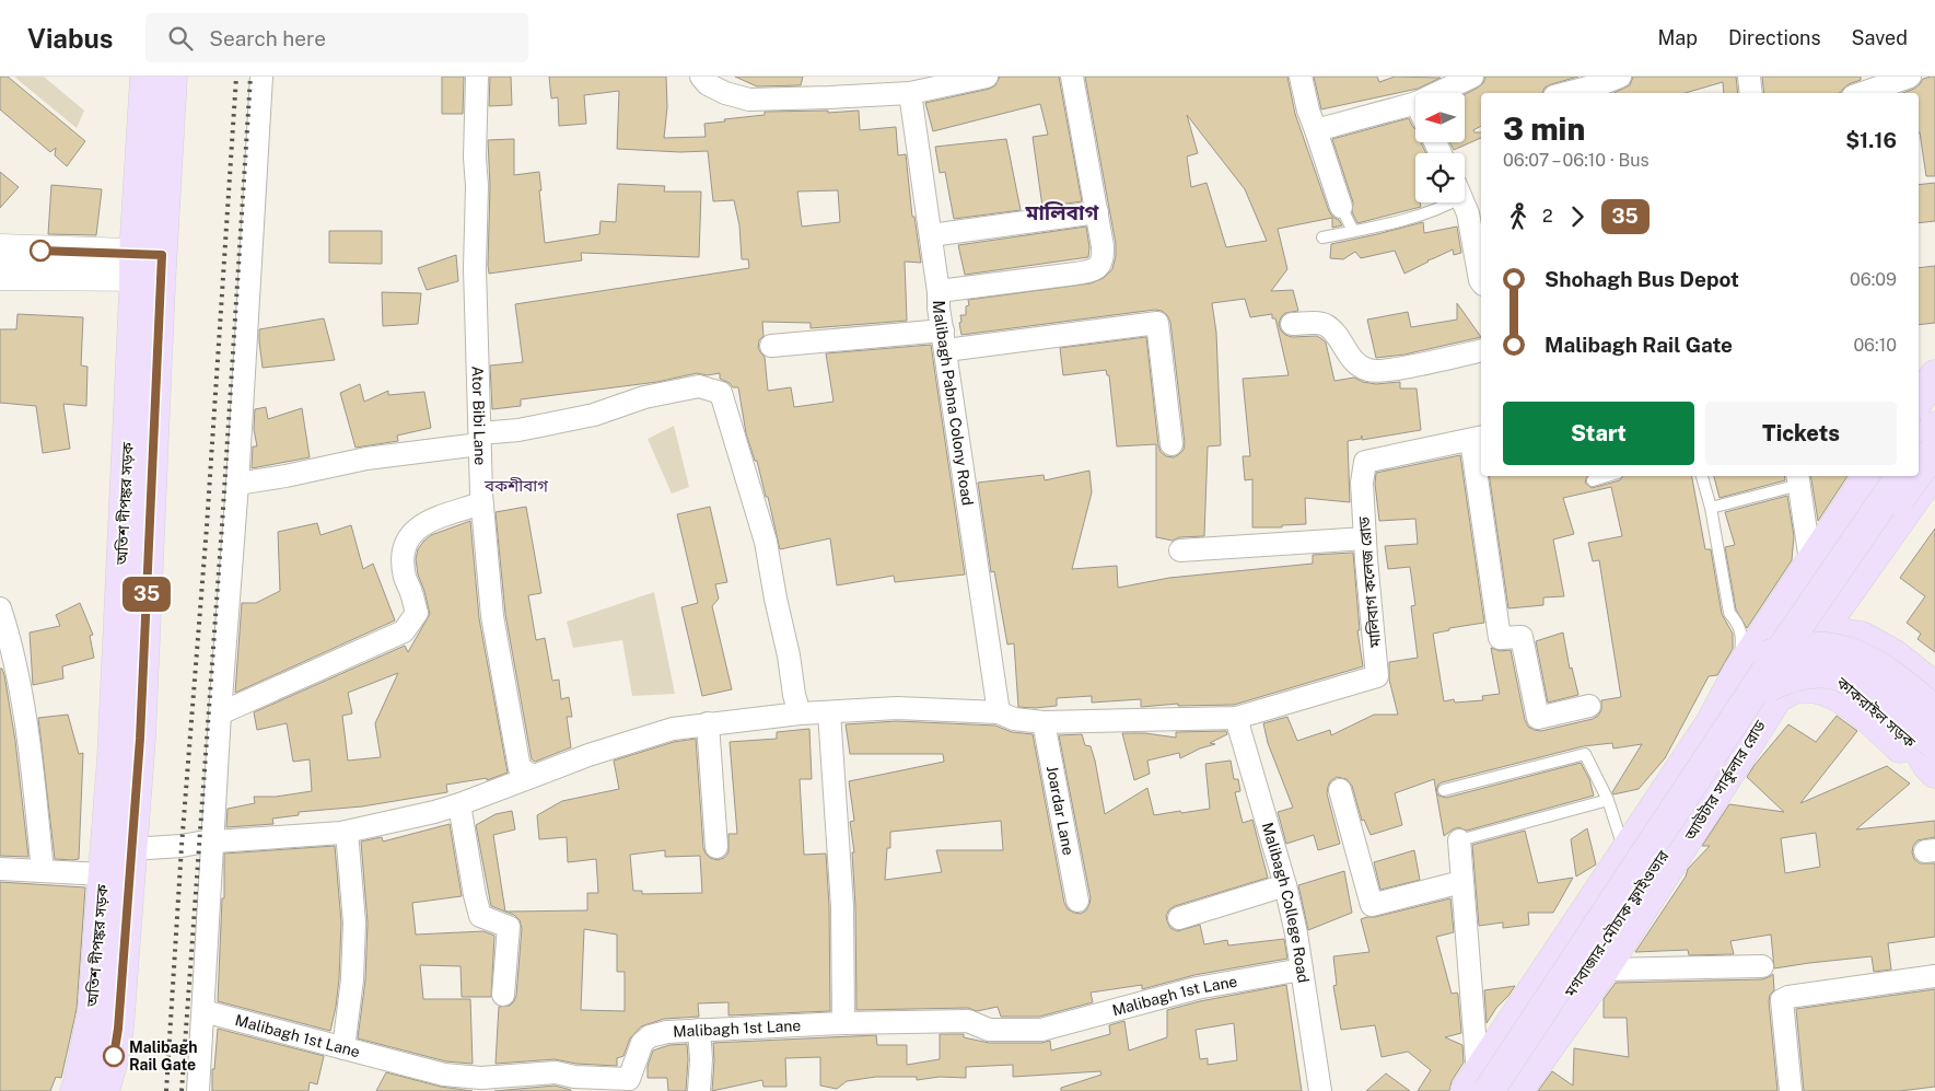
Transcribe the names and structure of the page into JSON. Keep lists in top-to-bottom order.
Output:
{
  "streets": {
    "main road": [
      "অতিশ দীপঙ্কর সড়ক",
      "কাকরাইল সড়ক",
      "আউটার সার্কুলার রোড",
      "মগবাজার-মৌচাক ফ্লাইওভার"
    ],
    "street": [
      "Malibagh Pabna Colony Road",
      "Ator Bibi Lane",
      "মালিবাগ কলেজ রোড",
      "Joardar Lane",
      "Malibagh College Road",
      "Malibagh 1st Lane"
    ]
  },
  "crossings": [
    ["মালিবাগ কলেজ রোড", "Malibagh College Road"],
    ["কাকরাইল সড়ক", "আউটার সার্কুলার রোড"],
    ["আউটার সার্কুলার রোড", "মগবাজার-মৌচাক ফ্লাইওভার"],
    ["Malibagh College Road", "Malibagh 1st Lane"]
  ],
  "districts": ["মালিবাগ", "বকশীবাগ"],
  "places": ["Malibagh Rail Gate"],
  "lines": ["bus line 35"],
  "north": "left",
  "page": {
    "header": "Viabus",
    "search": "Search here",
    "nav": ["Map", "Directions", "Saved"],
    "on_map": "35",
    "heading": ["3 min", "06:07 – 06:10 · Bus", "$1.16"],
    "legs": ["2", "35"],
    "list": [
      {
        "name": "Shohagh Bus Depot",
        "value": "06:09"
      },
      {
        "name": "Malibagh Rail Gate",
        "value": "06:10"
      }
    ],
    "buttons": ["Start", "Tickets"]
  }
}
